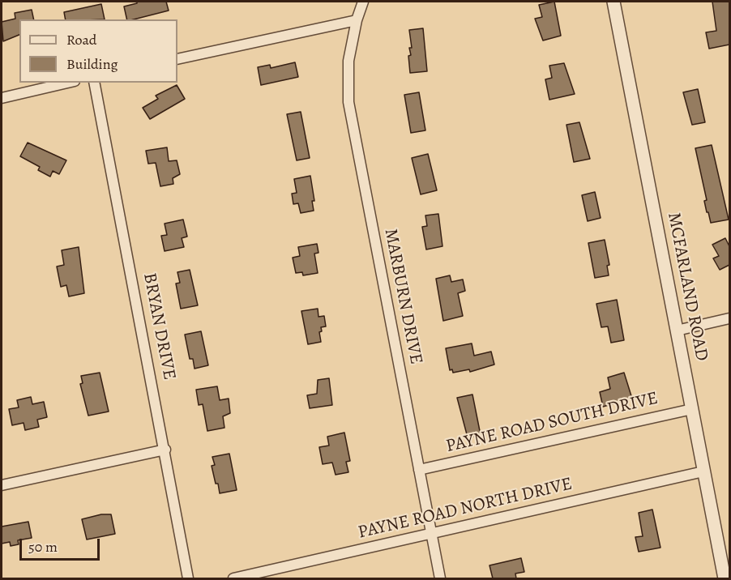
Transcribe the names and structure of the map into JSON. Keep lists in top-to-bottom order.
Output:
{
  "streets": {
    "street": [
      "MCFARLAND ROAD",
      "MARBURN DRIVE",
      "BRYAN DRIVE",
      "PAYNE ROAD SOUTH DRIVE",
      "PAYNE ROAD NORTH DRIVE"
    ]
  },
  "crossings": [
    ["MCFARLAND ROAD", "PAYNE ROAD SOUTH DRIVE"],
    ["MCFARLAND ROAD", "PAYNE ROAD NORTH DRIVE"],
    ["MARBURN DRIVE", "PAYNE ROAD SOUTH DRIVE"],
    ["MARBURN DRIVE", "PAYNE ROAD NORTH DRIVE"]
  ],
  "legend": ["Road", "Building"],
  "scale_bar": "50 m"
}
